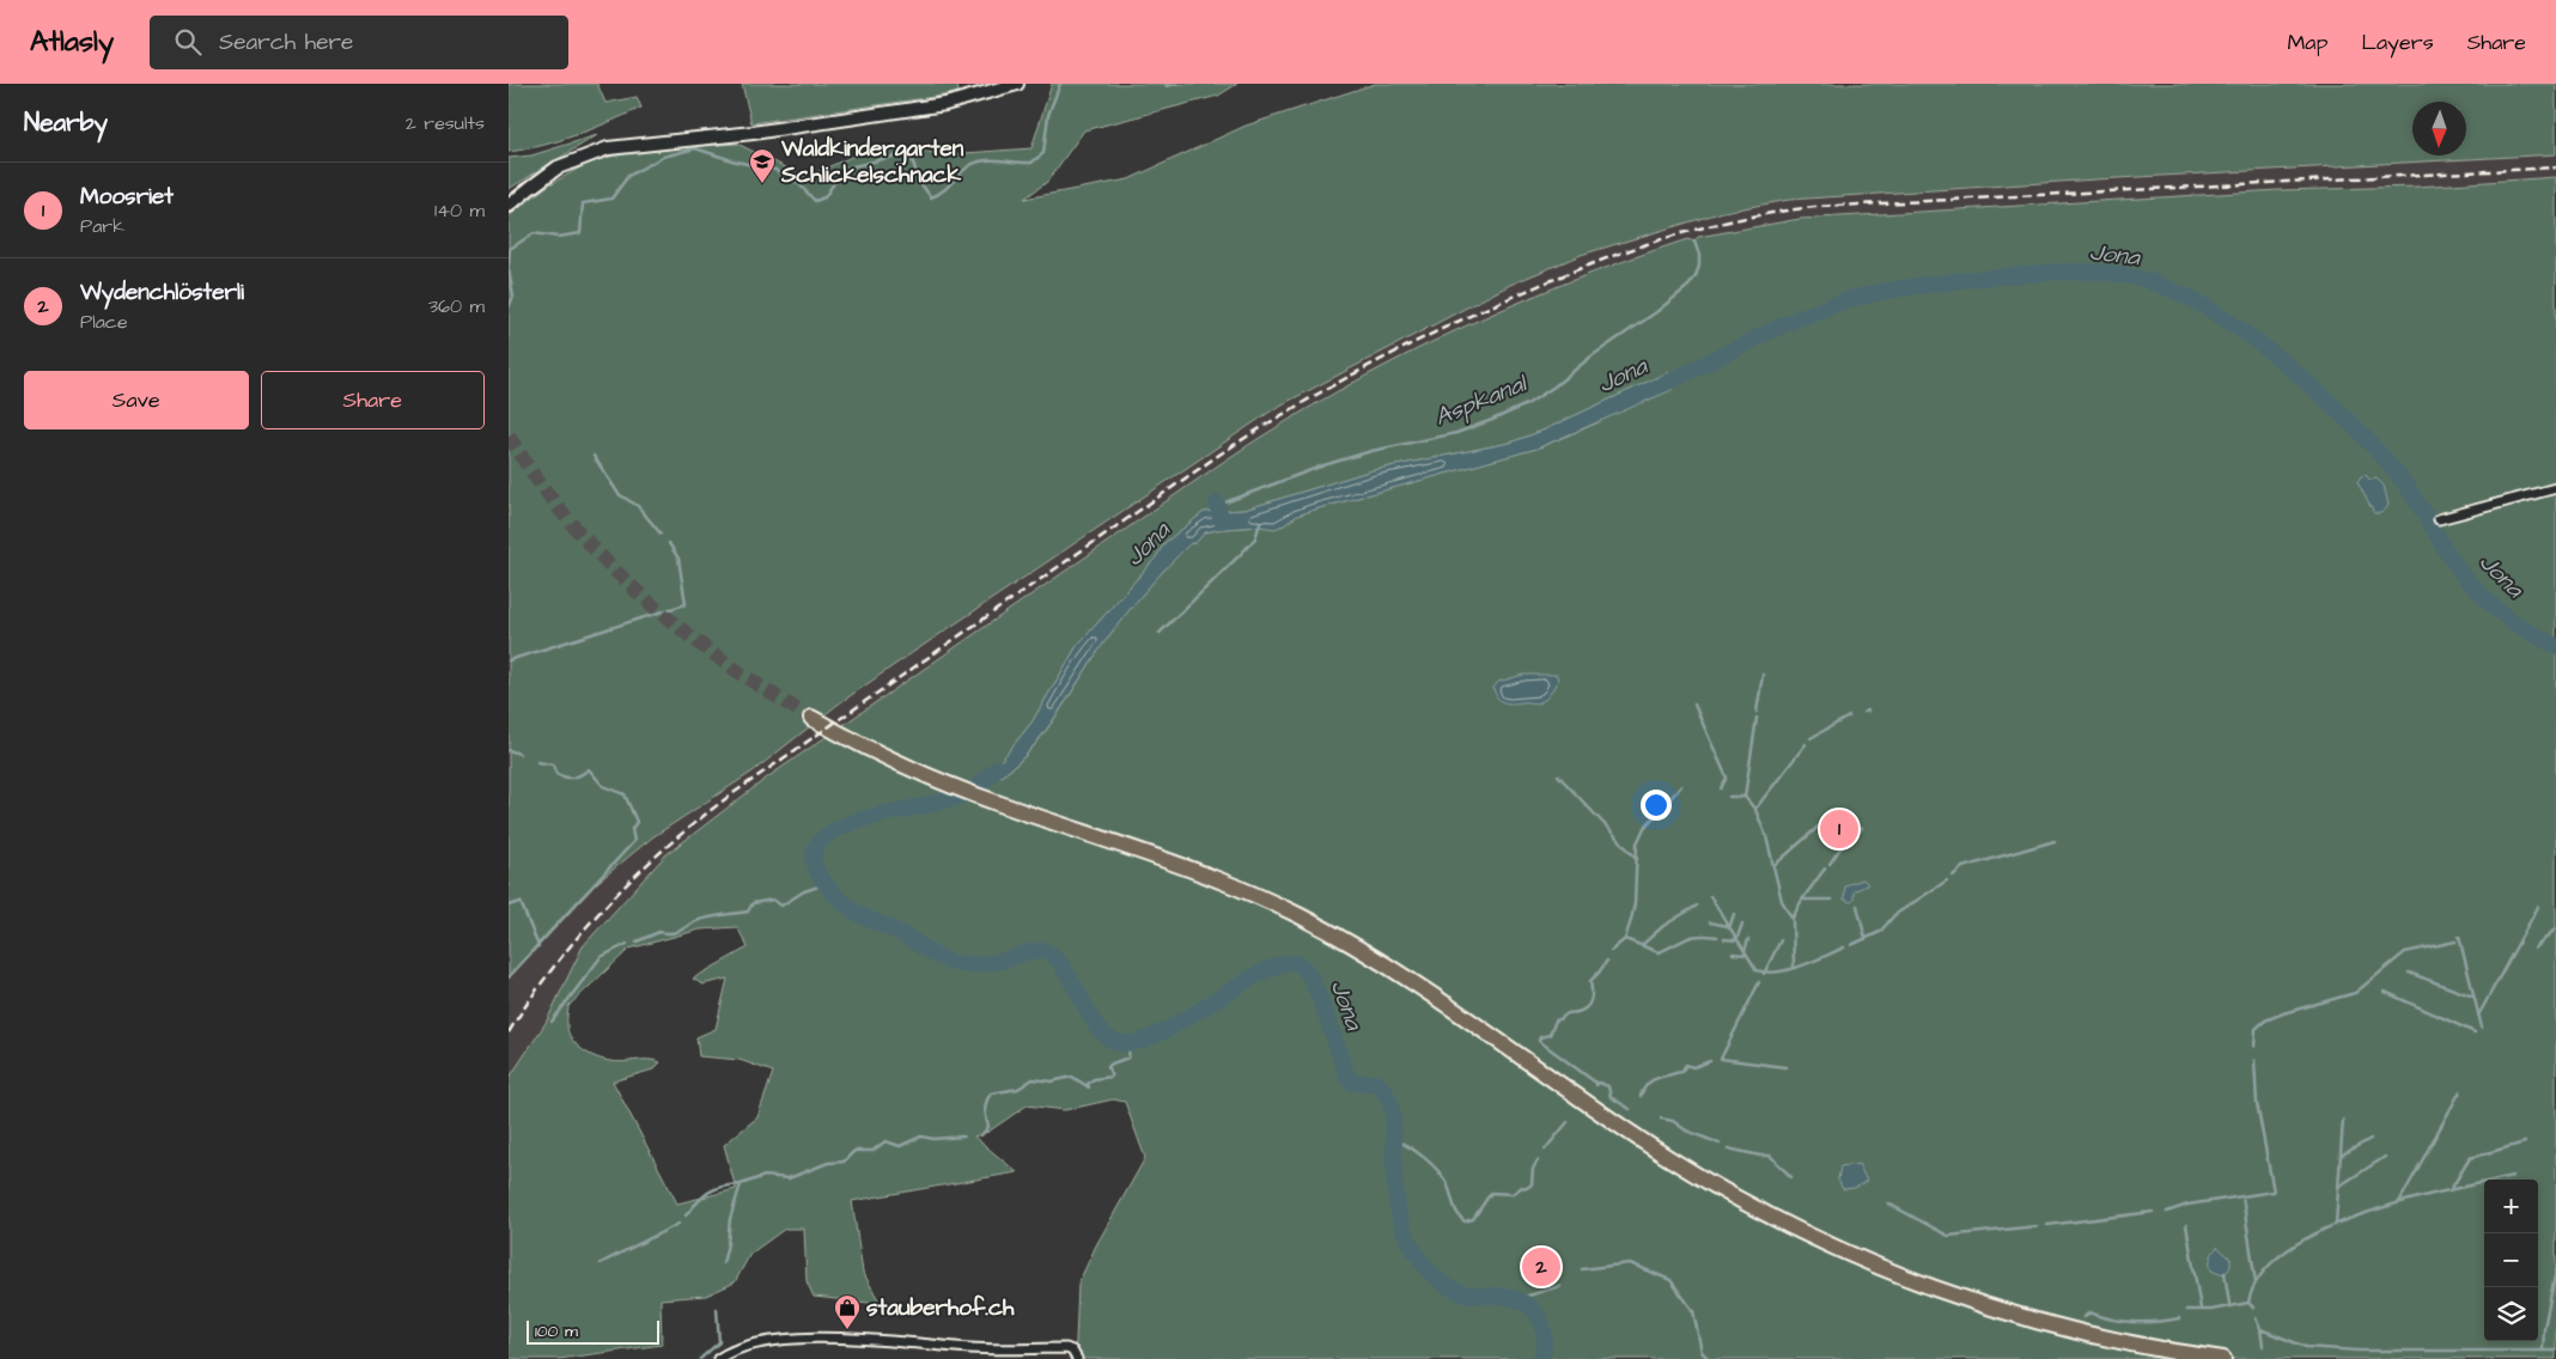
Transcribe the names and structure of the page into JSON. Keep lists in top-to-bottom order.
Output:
{
  "water": ["Jona", "Aspkanal"],
  "places": {
    "school or university": ["Waldkindergarten Schlickelschnack"],
    "shop": ["stauberhof.ch"]
  },
  "scale_bar": "100 m",
  "north": "bottom",
  "page": {
    "header": "Atlasly",
    "search": "Search here",
    "nav": ["Map", "Layers", "Share"],
    "heading": ["Nearby", "2 results"],
    "list": [
      {
        "mark": "1",
        "name": "Moosriet",
        "note": "Park",
        "value": "140 m"
      },
      {
        "mark": "2",
        "name": "Wydenchlösterli",
        "note": "Place",
        "value": "360 m"
      }
    ],
    "buttons": ["Save", "Share"],
    "pins": ["1", "2"],
    "map_buttons": ["+", "−"],
    "scale": "100 m"
  }
}
